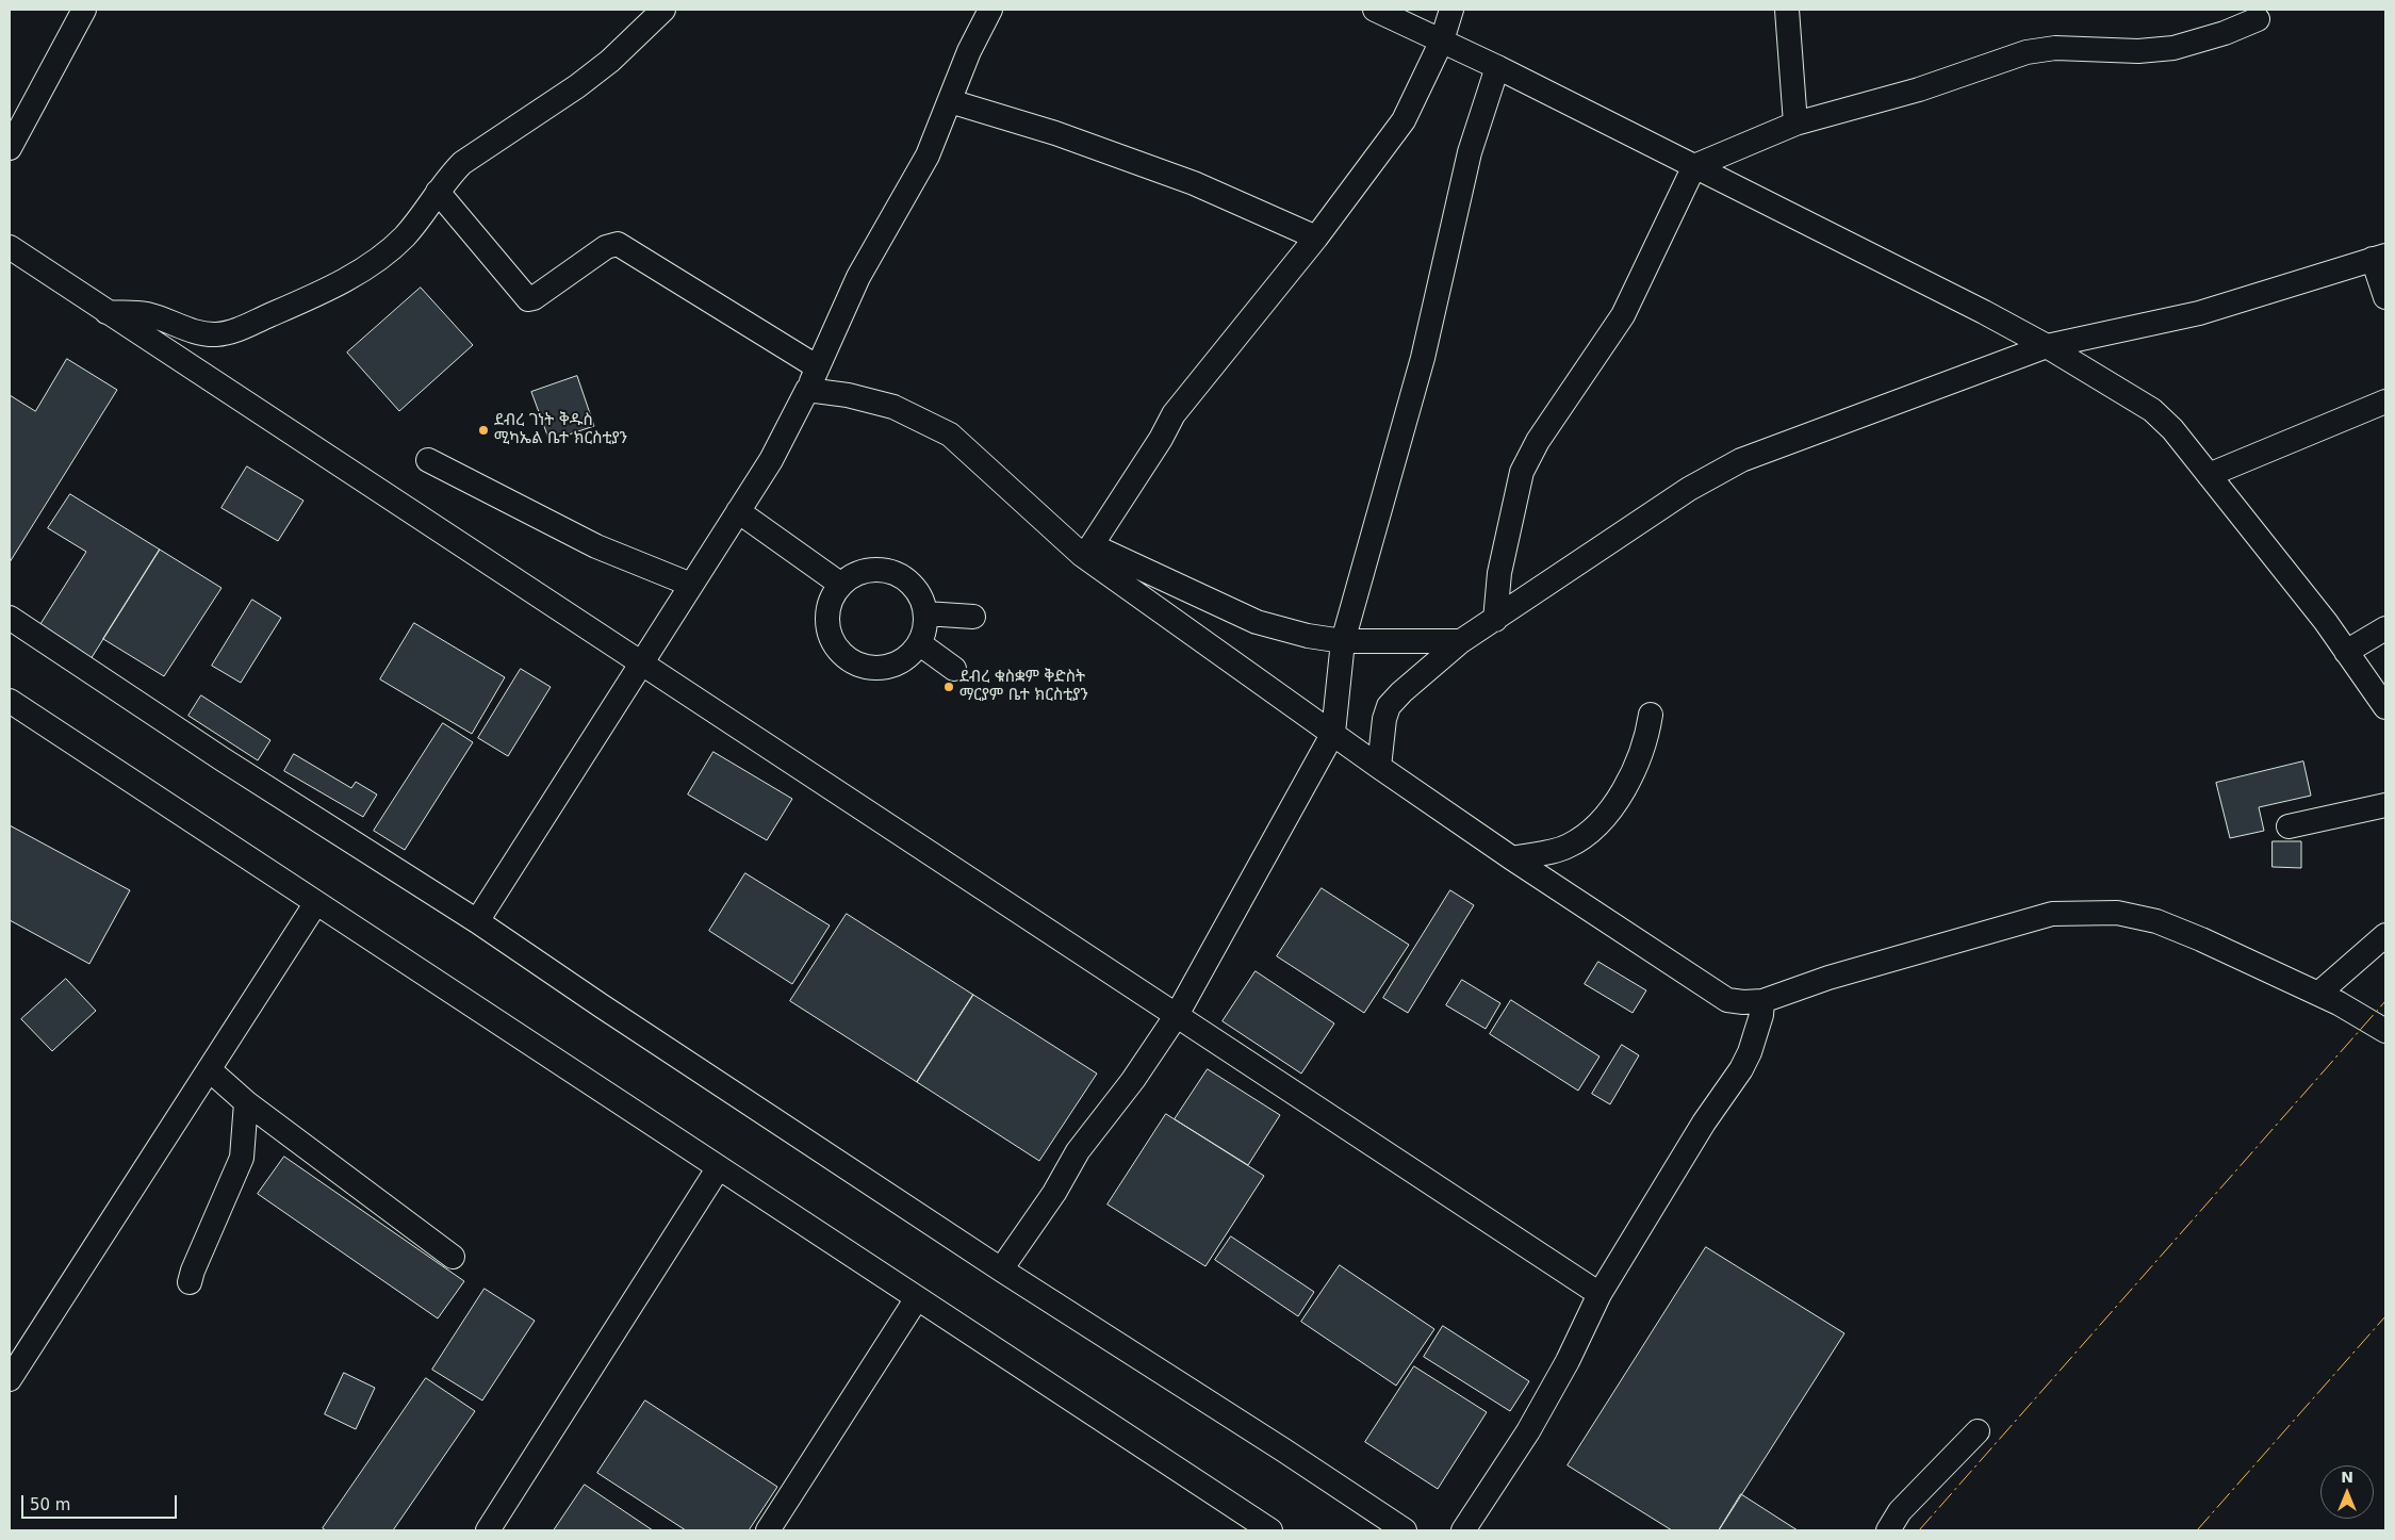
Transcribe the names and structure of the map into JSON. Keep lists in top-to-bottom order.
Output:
{
  "places": ["ደብረ ገነት ቅዱስ ሚካኤል ቤተ ክርስቲያን", "ደብረ ቁስቋም ቅድስት ማርያም ቤተ ክርስቲያን"],
  "scale_bar": "50 m",
  "north": "top"
}
